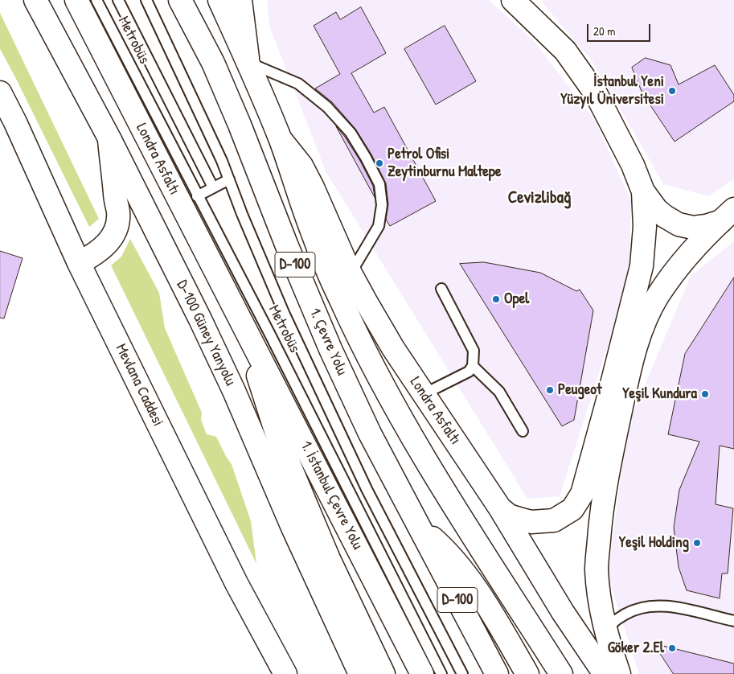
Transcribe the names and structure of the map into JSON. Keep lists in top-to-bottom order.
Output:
{
  "streets": {
    "main road": [
      "Londra Asfaltı",
      "D-100",
      "D-100 Güney Yanyolu",
      "1. Çevre Yolu",
      "Mevlana Caddesi",
      "1. İstanbul Çevre Yolu"
    ],
    "lane": ["Metrobüs"]
  },
  "crossings": [
    ["Londra Asfaltı", "1. İstanbul Çevre Yolu"]
  ],
  "districts": ["Cevizlibağ"],
  "places": [
    "İstanbul Yeni Yüzyıl Üniversitesi",
    "Petrol Ofisi Zeytinburnu Maltepe",
    "Opel",
    "Peugeot",
    "Yeşil Kundura",
    "Yeşil Holding",
    "Göker 2.El"
  ],
  "scale_bar": "20 m"
}
